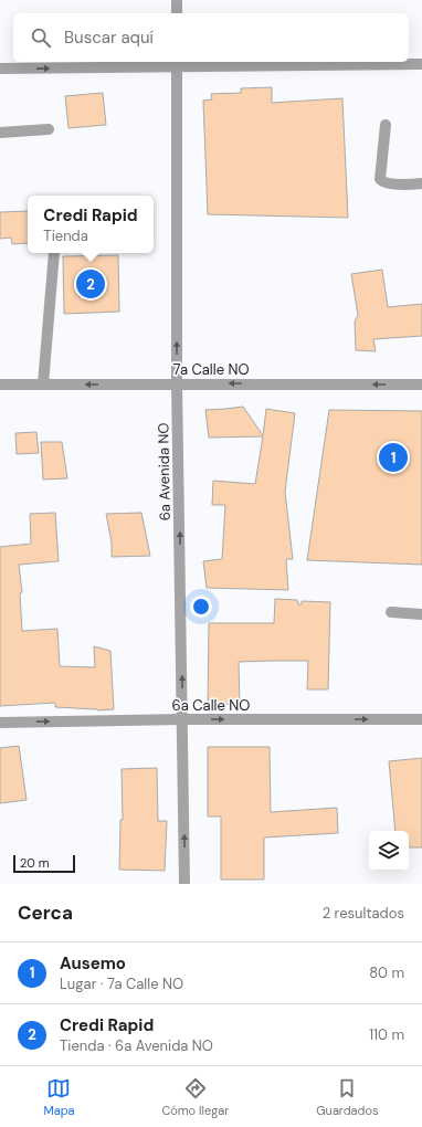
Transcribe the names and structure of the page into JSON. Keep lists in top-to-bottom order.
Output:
{
  "streets": {
    "street": ["7a Calle NO", "6a Avenida NO", "6a Calle NO"]
  },
  "crossings": [
    ["7a Calle NO", "6a Avenida NO"],
    ["6a Avenida NO", "6a Calle NO"]
  ],
  "one_way": ["7a Calle NO", "6a Avenida NO", "6a Calle NO"],
  "scale_bar": "20 m",
  "page": {
    "search": "Buscar aquí",
    "popup": ["Credi Rapid", "Tienda"],
    "pins": ["2", "1"],
    "scale": "20 m",
    "heading": ["Cerca", "2 resultados"],
    "list": [
      {
        "mark": "1",
        "name": "Ausemo",
        "note": "Lugar · 7a Calle NO",
        "value": "80 m"
      },
      {
        "mark": "2",
        "name": "Credi Rapid",
        "note": "Tienda · 6a Avenida NO",
        "value": "110 m"
      }
    ],
    "nav": ["Mapa", "Cómo llegar", "Guardados"]
  }
}
